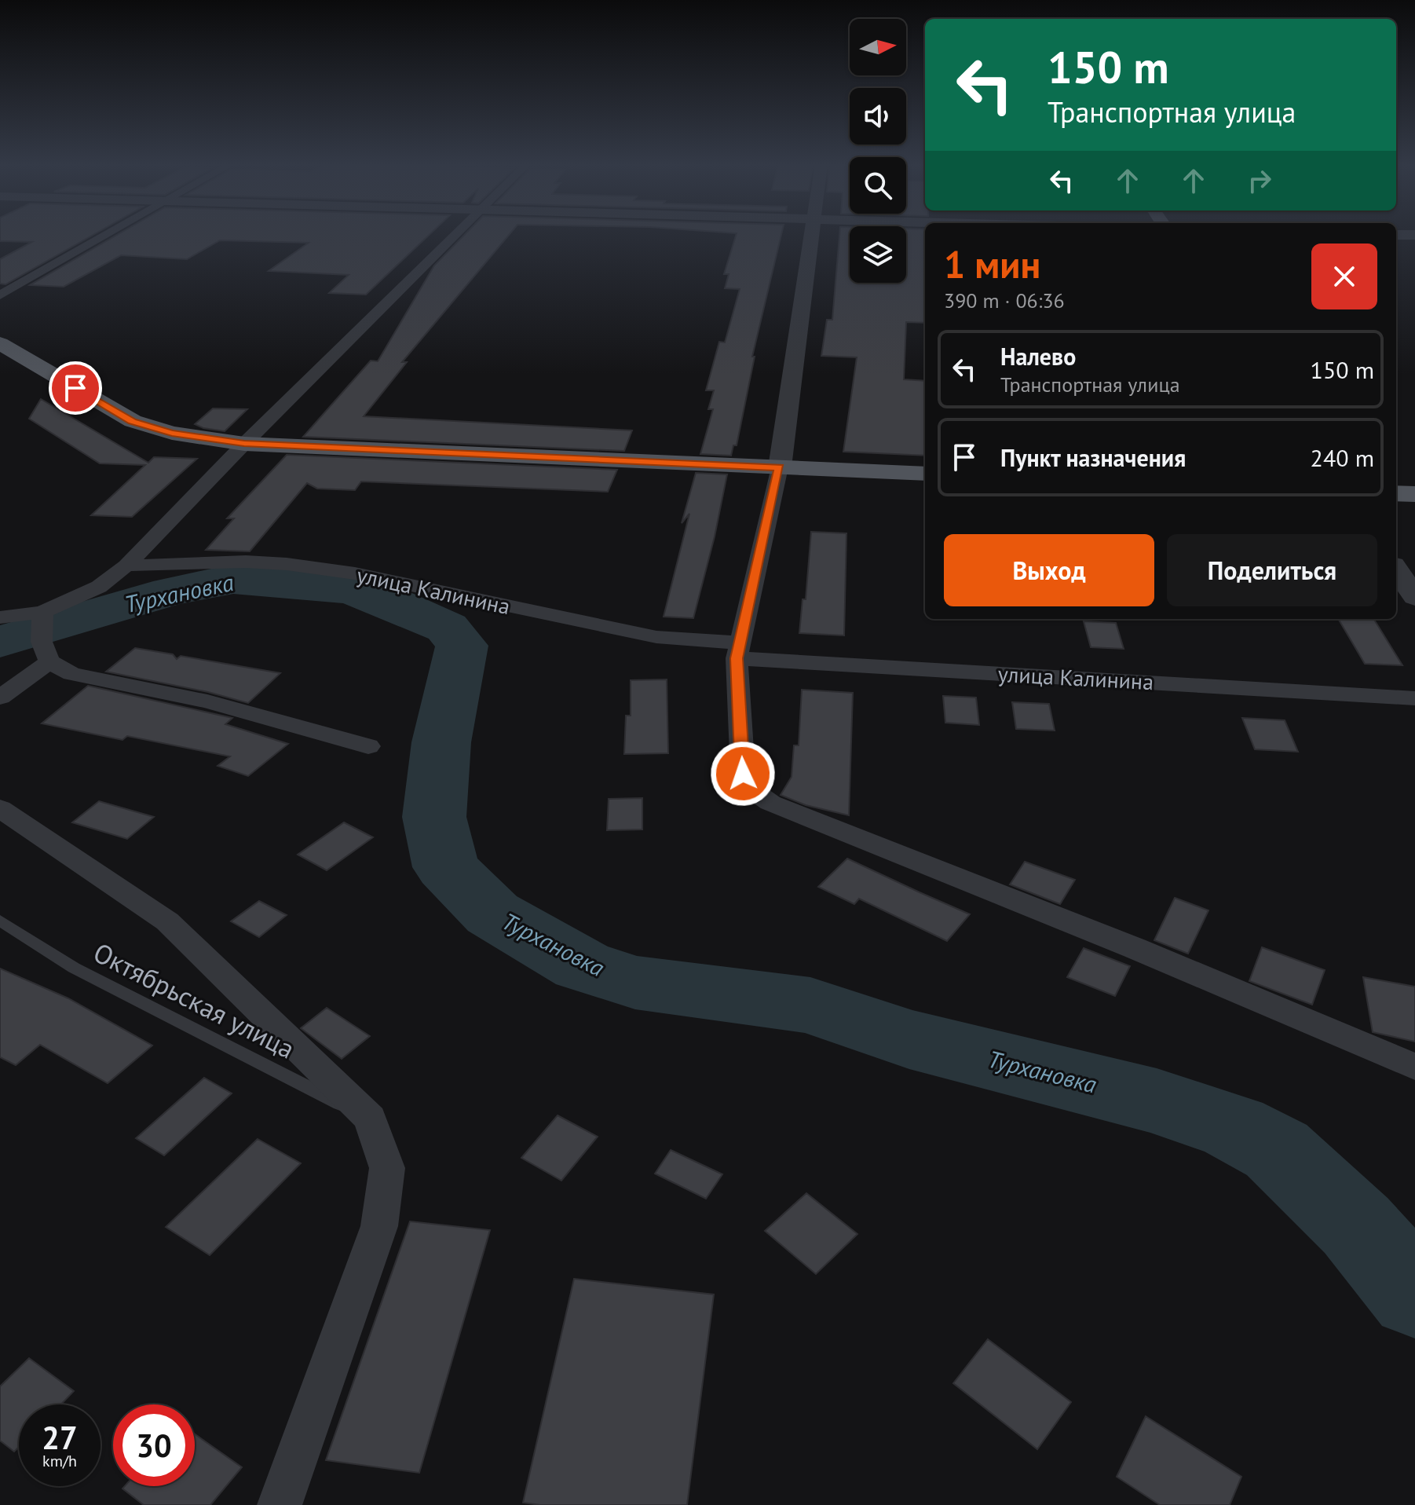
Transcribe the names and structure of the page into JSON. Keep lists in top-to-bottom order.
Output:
{
  "streets": {
    "street": ["улица Калинина"],
    "lane": ["Октябрьская улица"]
  },
  "water": ["Турхановка"],
  "north": "right",
  "page": {
    "turn": ["150 m", "Транспортная улица"],
    "heading": ["1 мин", "390 m · 06:36"],
    "list": [
      {
        "name": "Налево",
        "note": "Транспортная улица",
        "value": "150 m"
      },
      {
        "name": "Пункт назначения",
        "value": "240 m"
      }
    ],
    "buttons": ["Выход", "Поделиться"],
    "speed": "27 km/h",
    "limit": "30"
  }
}
